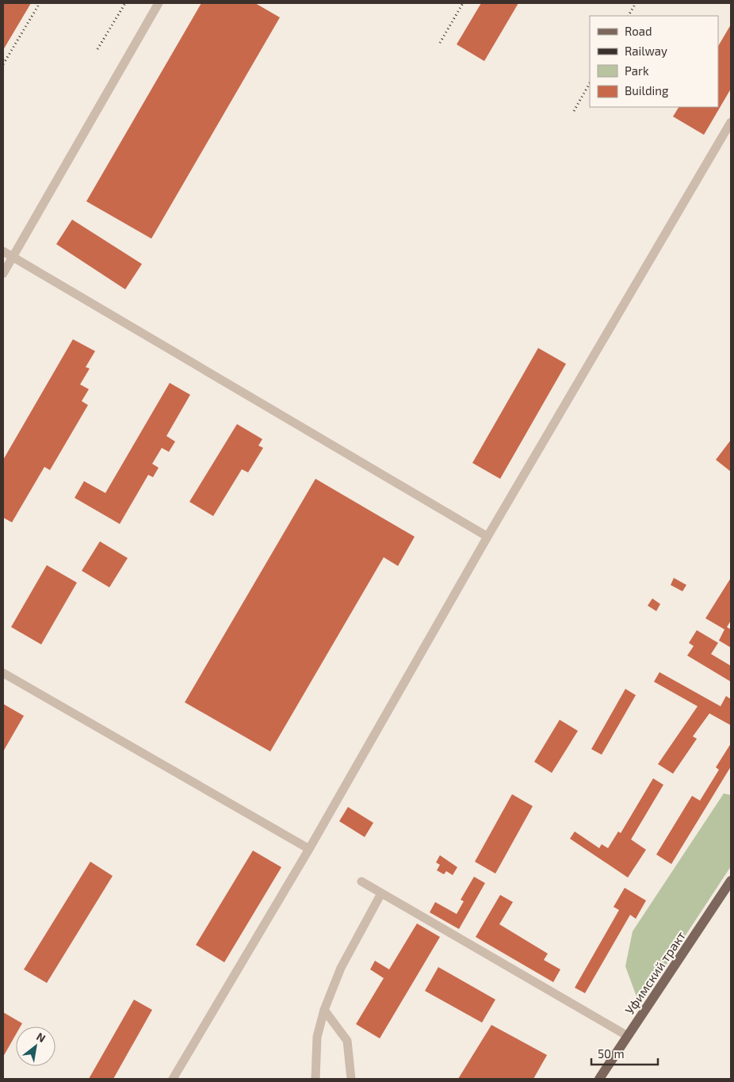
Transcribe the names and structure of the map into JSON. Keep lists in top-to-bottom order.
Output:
{
  "streets": {
    "main road": ["Уфимский тракт"]
  },
  "legend": [
    "Road",
    "Railway",
    "Park",
    "Building"
  ],
  "scale_bar": "50 m",
  "north": "top right"
}
